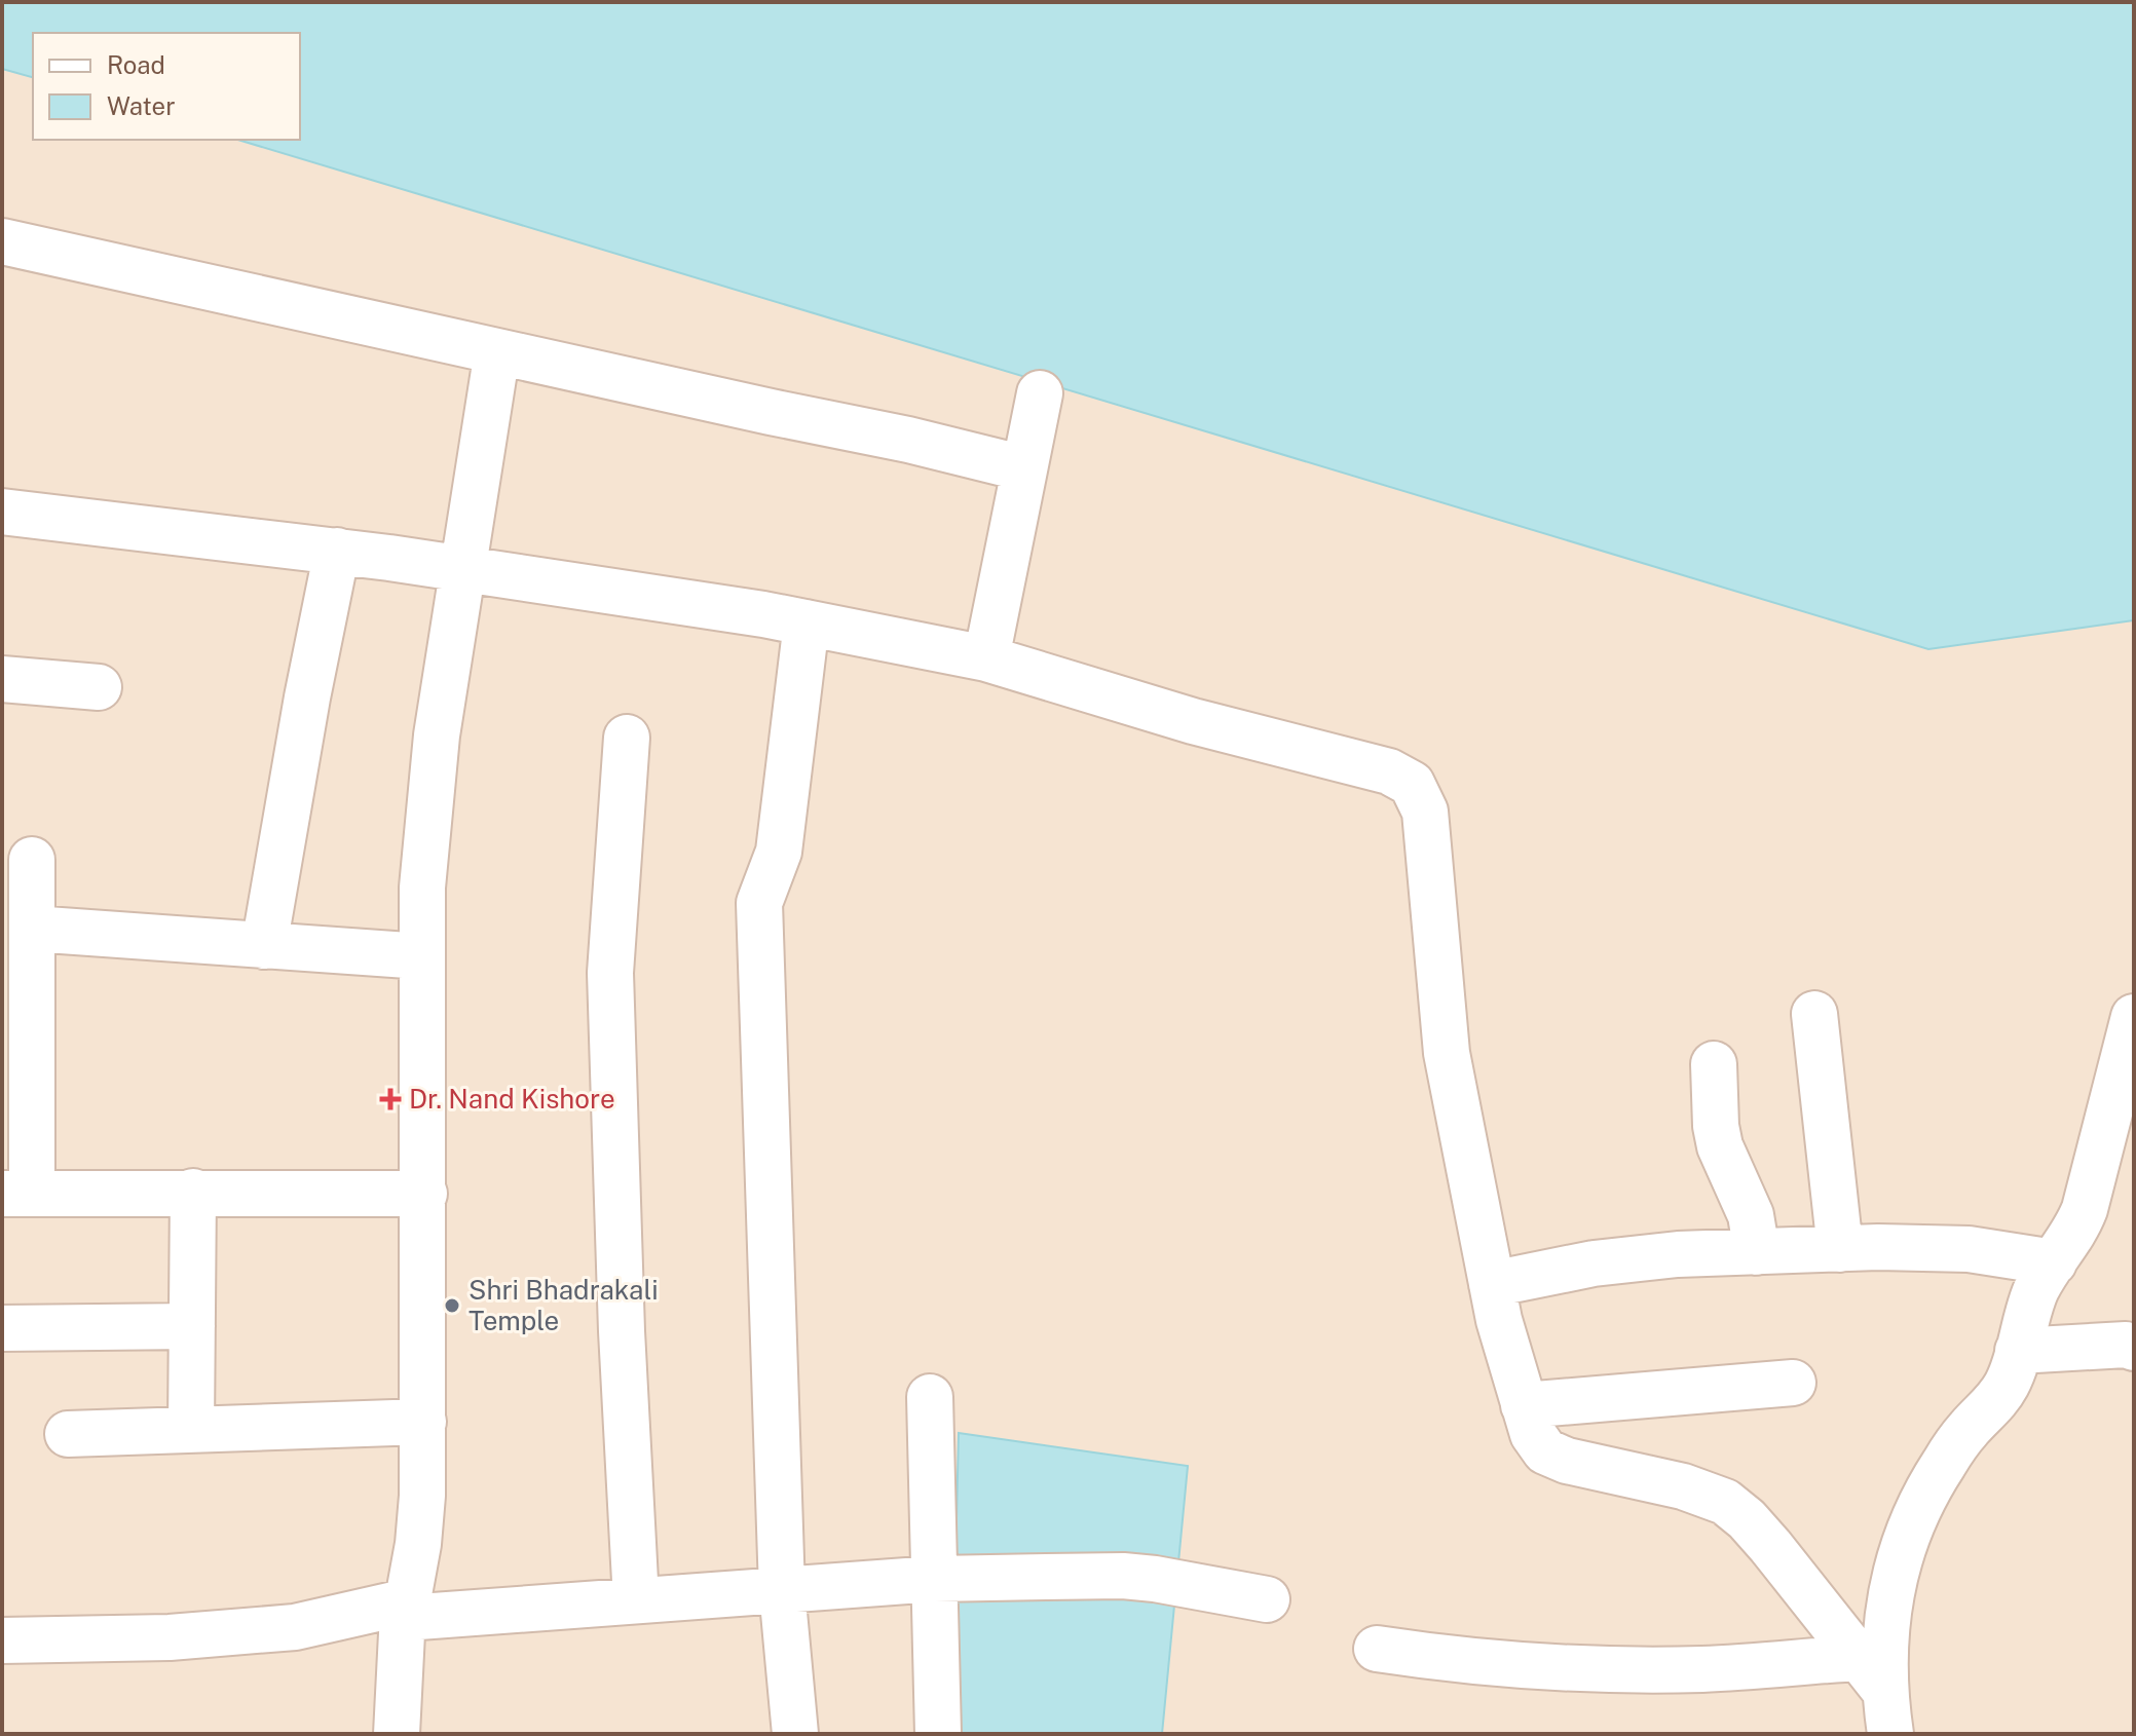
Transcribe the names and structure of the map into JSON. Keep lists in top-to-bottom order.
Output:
{
  "places": {
    "health": ["Dr. Nand Kishore"],
    "other": ["Shri Bhadrakali Temple"]
  },
  "legend": ["Road", "Water"]
}
